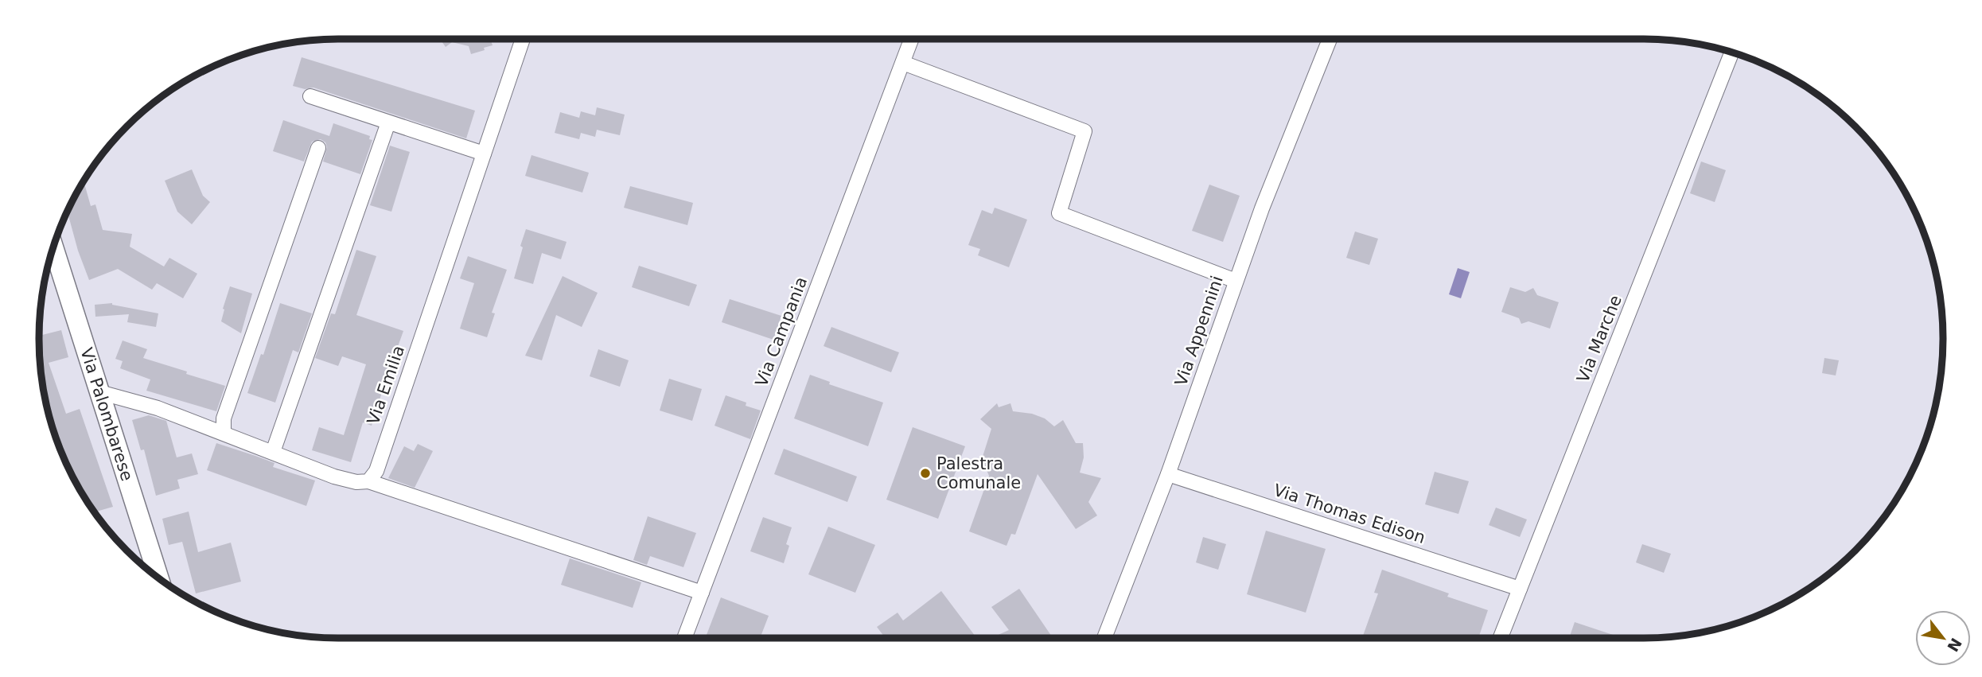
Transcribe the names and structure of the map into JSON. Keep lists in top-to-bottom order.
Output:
{
  "streets": {
    "main road": ["Via Palombarese"],
    "street": [
      "Via Appennini",
      "Via Campania",
      "Via Marche",
      "Via Emilia",
      "Via Thomas Edison"
    ]
  },
  "crossings": [
    ["Via Appennini", "Via Thomas Edison"],
    ["Via Marche", "Via Thomas Edison"]
  ],
  "places": ["Palestra Comunale"],
  "north": "bottom right"
}
